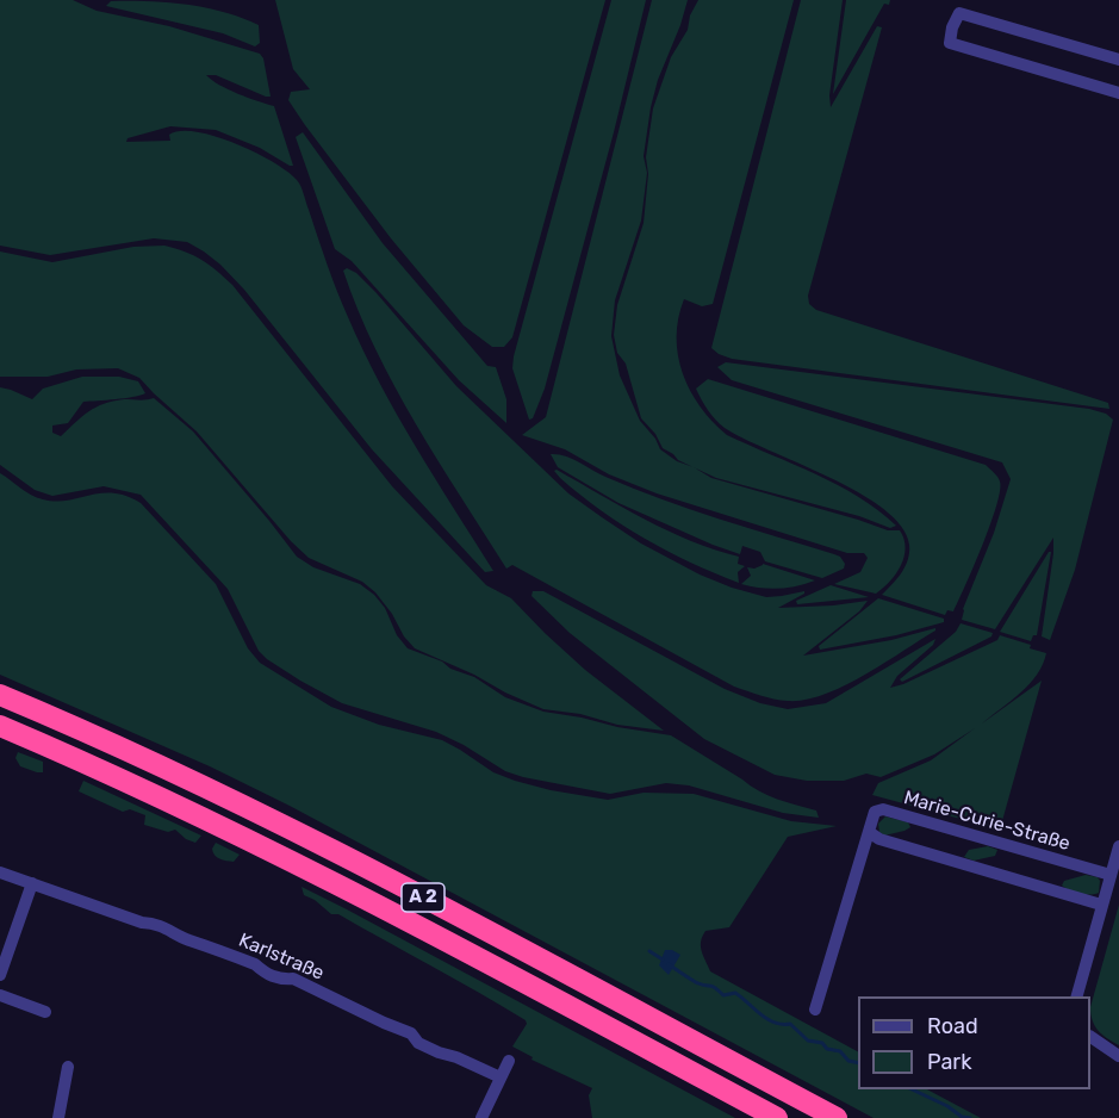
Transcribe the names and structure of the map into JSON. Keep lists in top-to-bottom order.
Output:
{
  "streets": {
    "highway": ["A 2"],
    "street": ["Marie-Curie-Straße", "Karlstraße"]
  },
  "legend": ["Road", "Park"]
}
